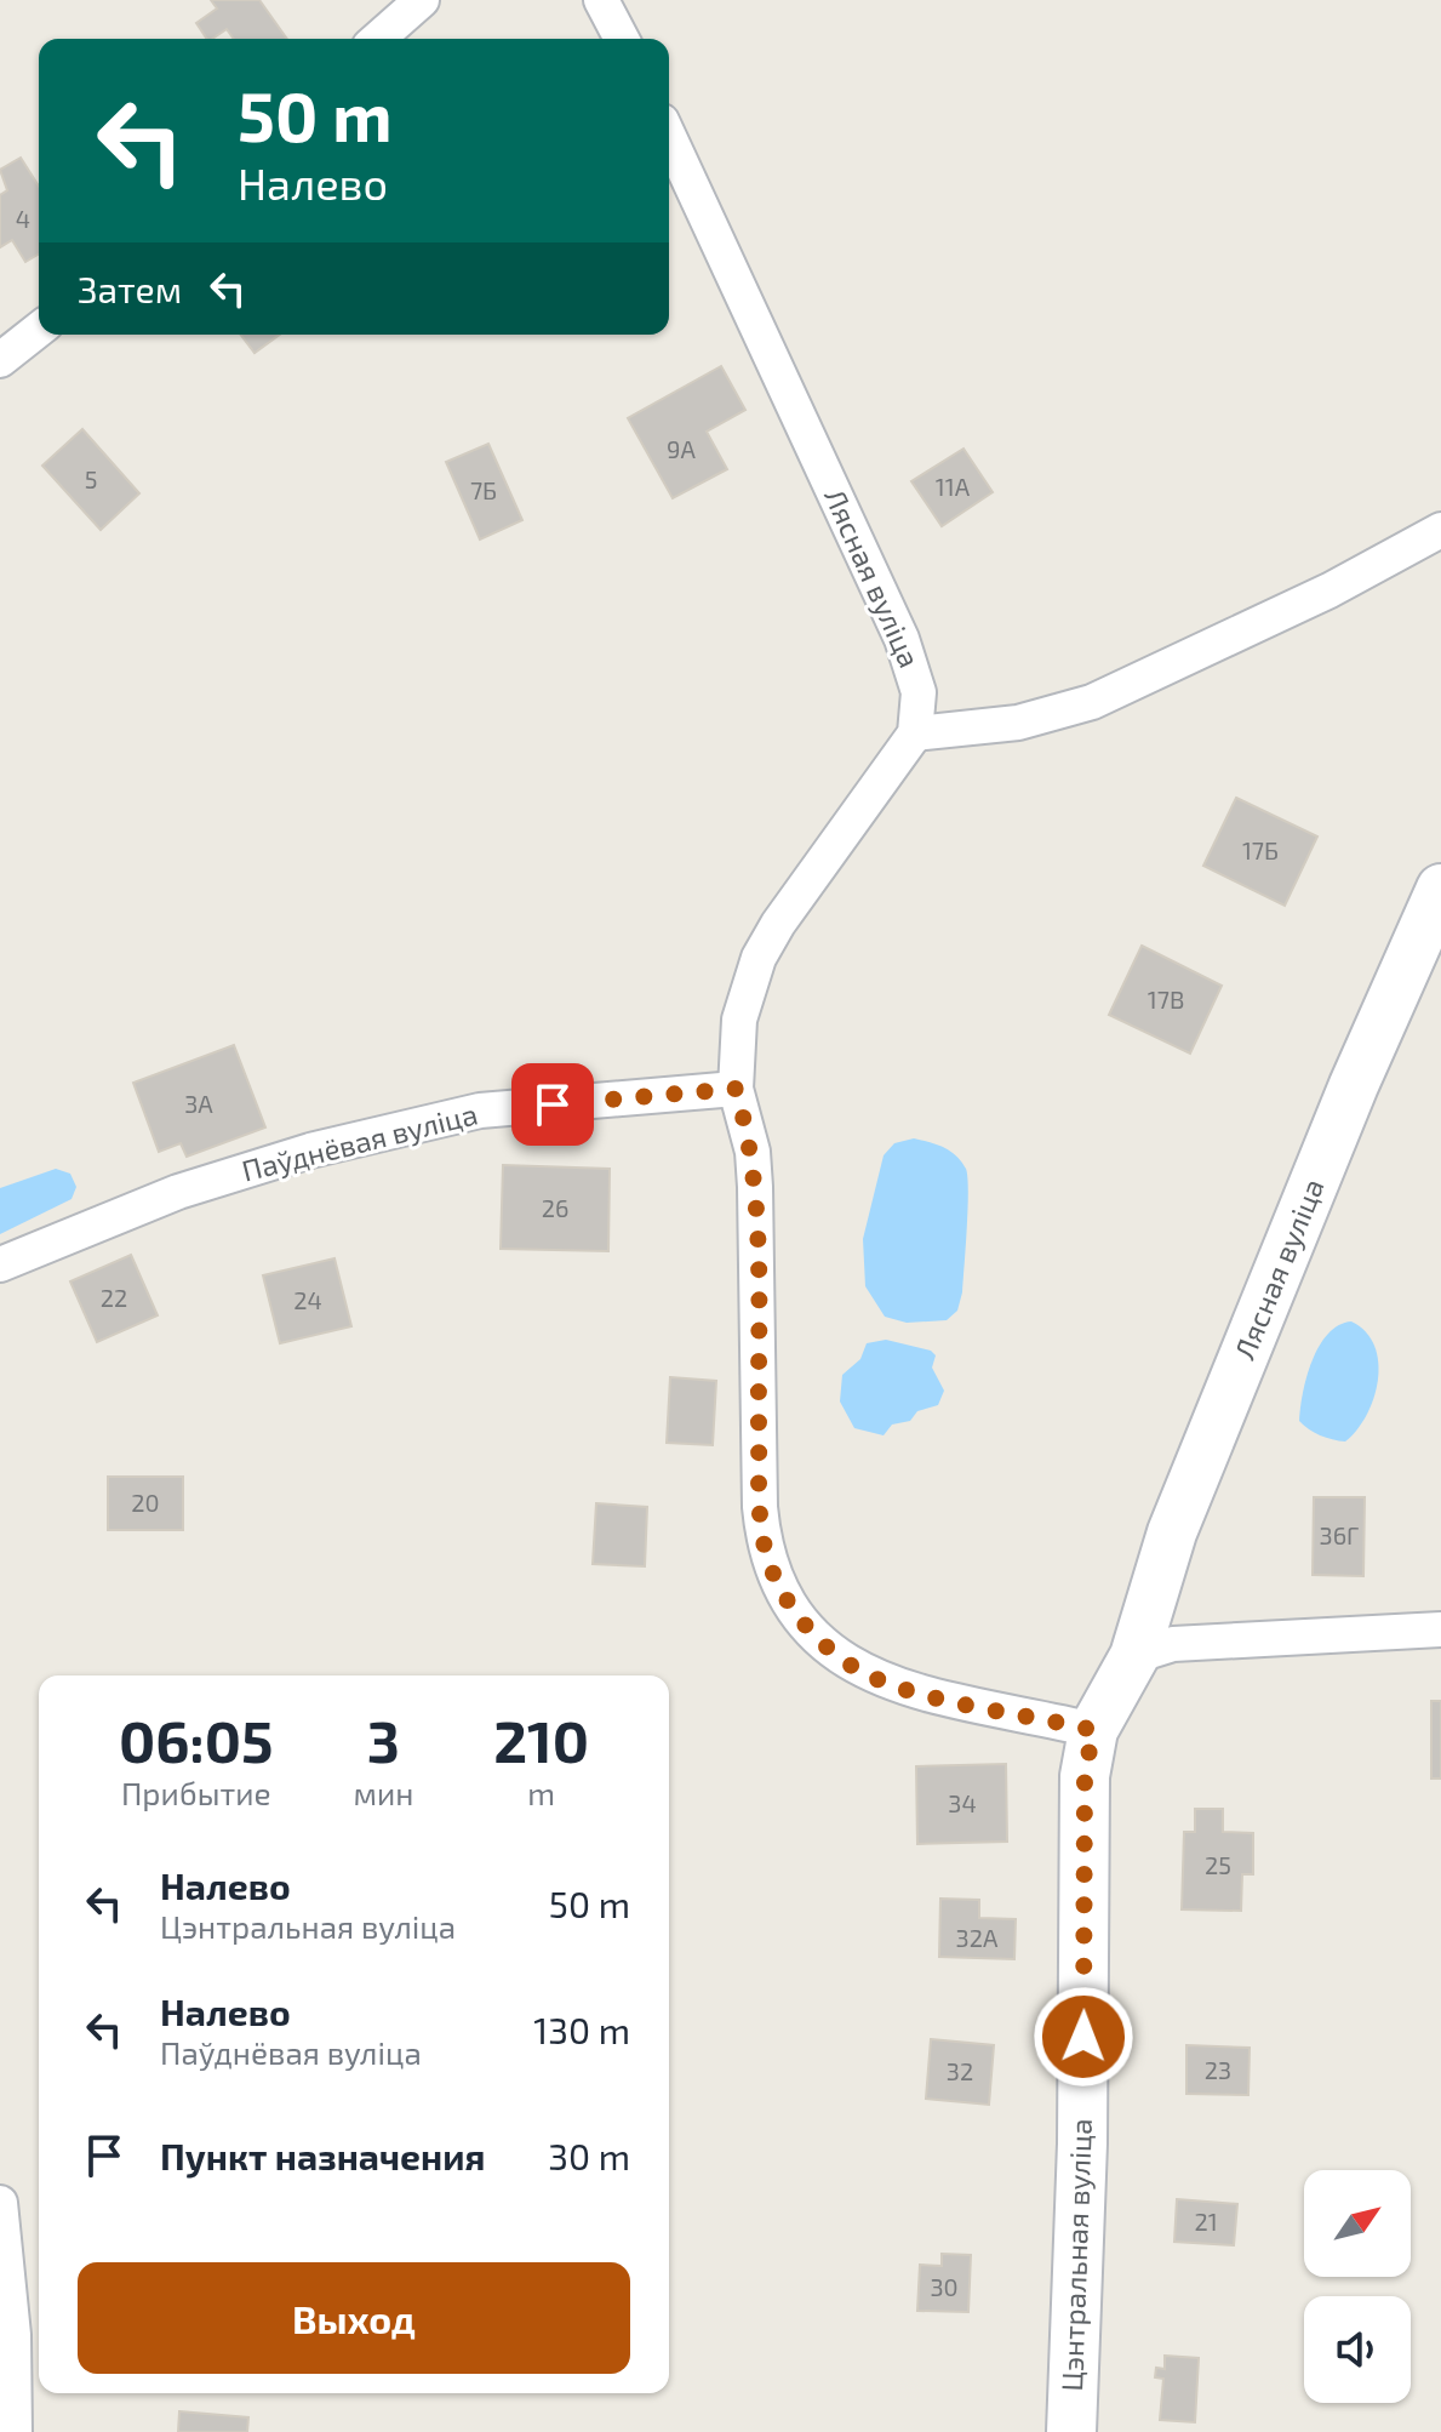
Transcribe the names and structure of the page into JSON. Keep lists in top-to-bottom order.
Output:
{
  "streets": {
    "street": ["Лясная вуліца", "Паўднёвая вуліца", "Цэнтральная вуліца"]
  },
  "crossings": [
    ["Лясная вуліца", "Цэнтральная вуліца"]
  ],
  "house_numbers": [
    "4",
    "9А",
    "5",
    "11А",
    "7Б",
    "17Б",
    "17В",
    "3А",
    "26",
    "22",
    "24",
    "20",
    "36Г",
    "34",
    "25",
    "32А",
    "23",
    "32",
    "21",
    "30"
  ],
  "north": "top right",
  "page": {
    "turn": ["50 m", "Налево"],
    "then": "Затем",
    "eta": [
      "06:05",
      "Прибытие",
      "3",
      "мин",
      "210",
      "m"
    ],
    "list": [
      {
        "name": "Налево",
        "note": "Цэнтральная вуліца",
        "value": "50 m"
      },
      {
        "name": "Налево",
        "note": "Паўднёвая вуліца",
        "value": "130 m"
      },
      {
        "name": "Пункт назначения",
        "value": "30 m"
      }
    ],
    "buttons": "Выход"
  }
}
